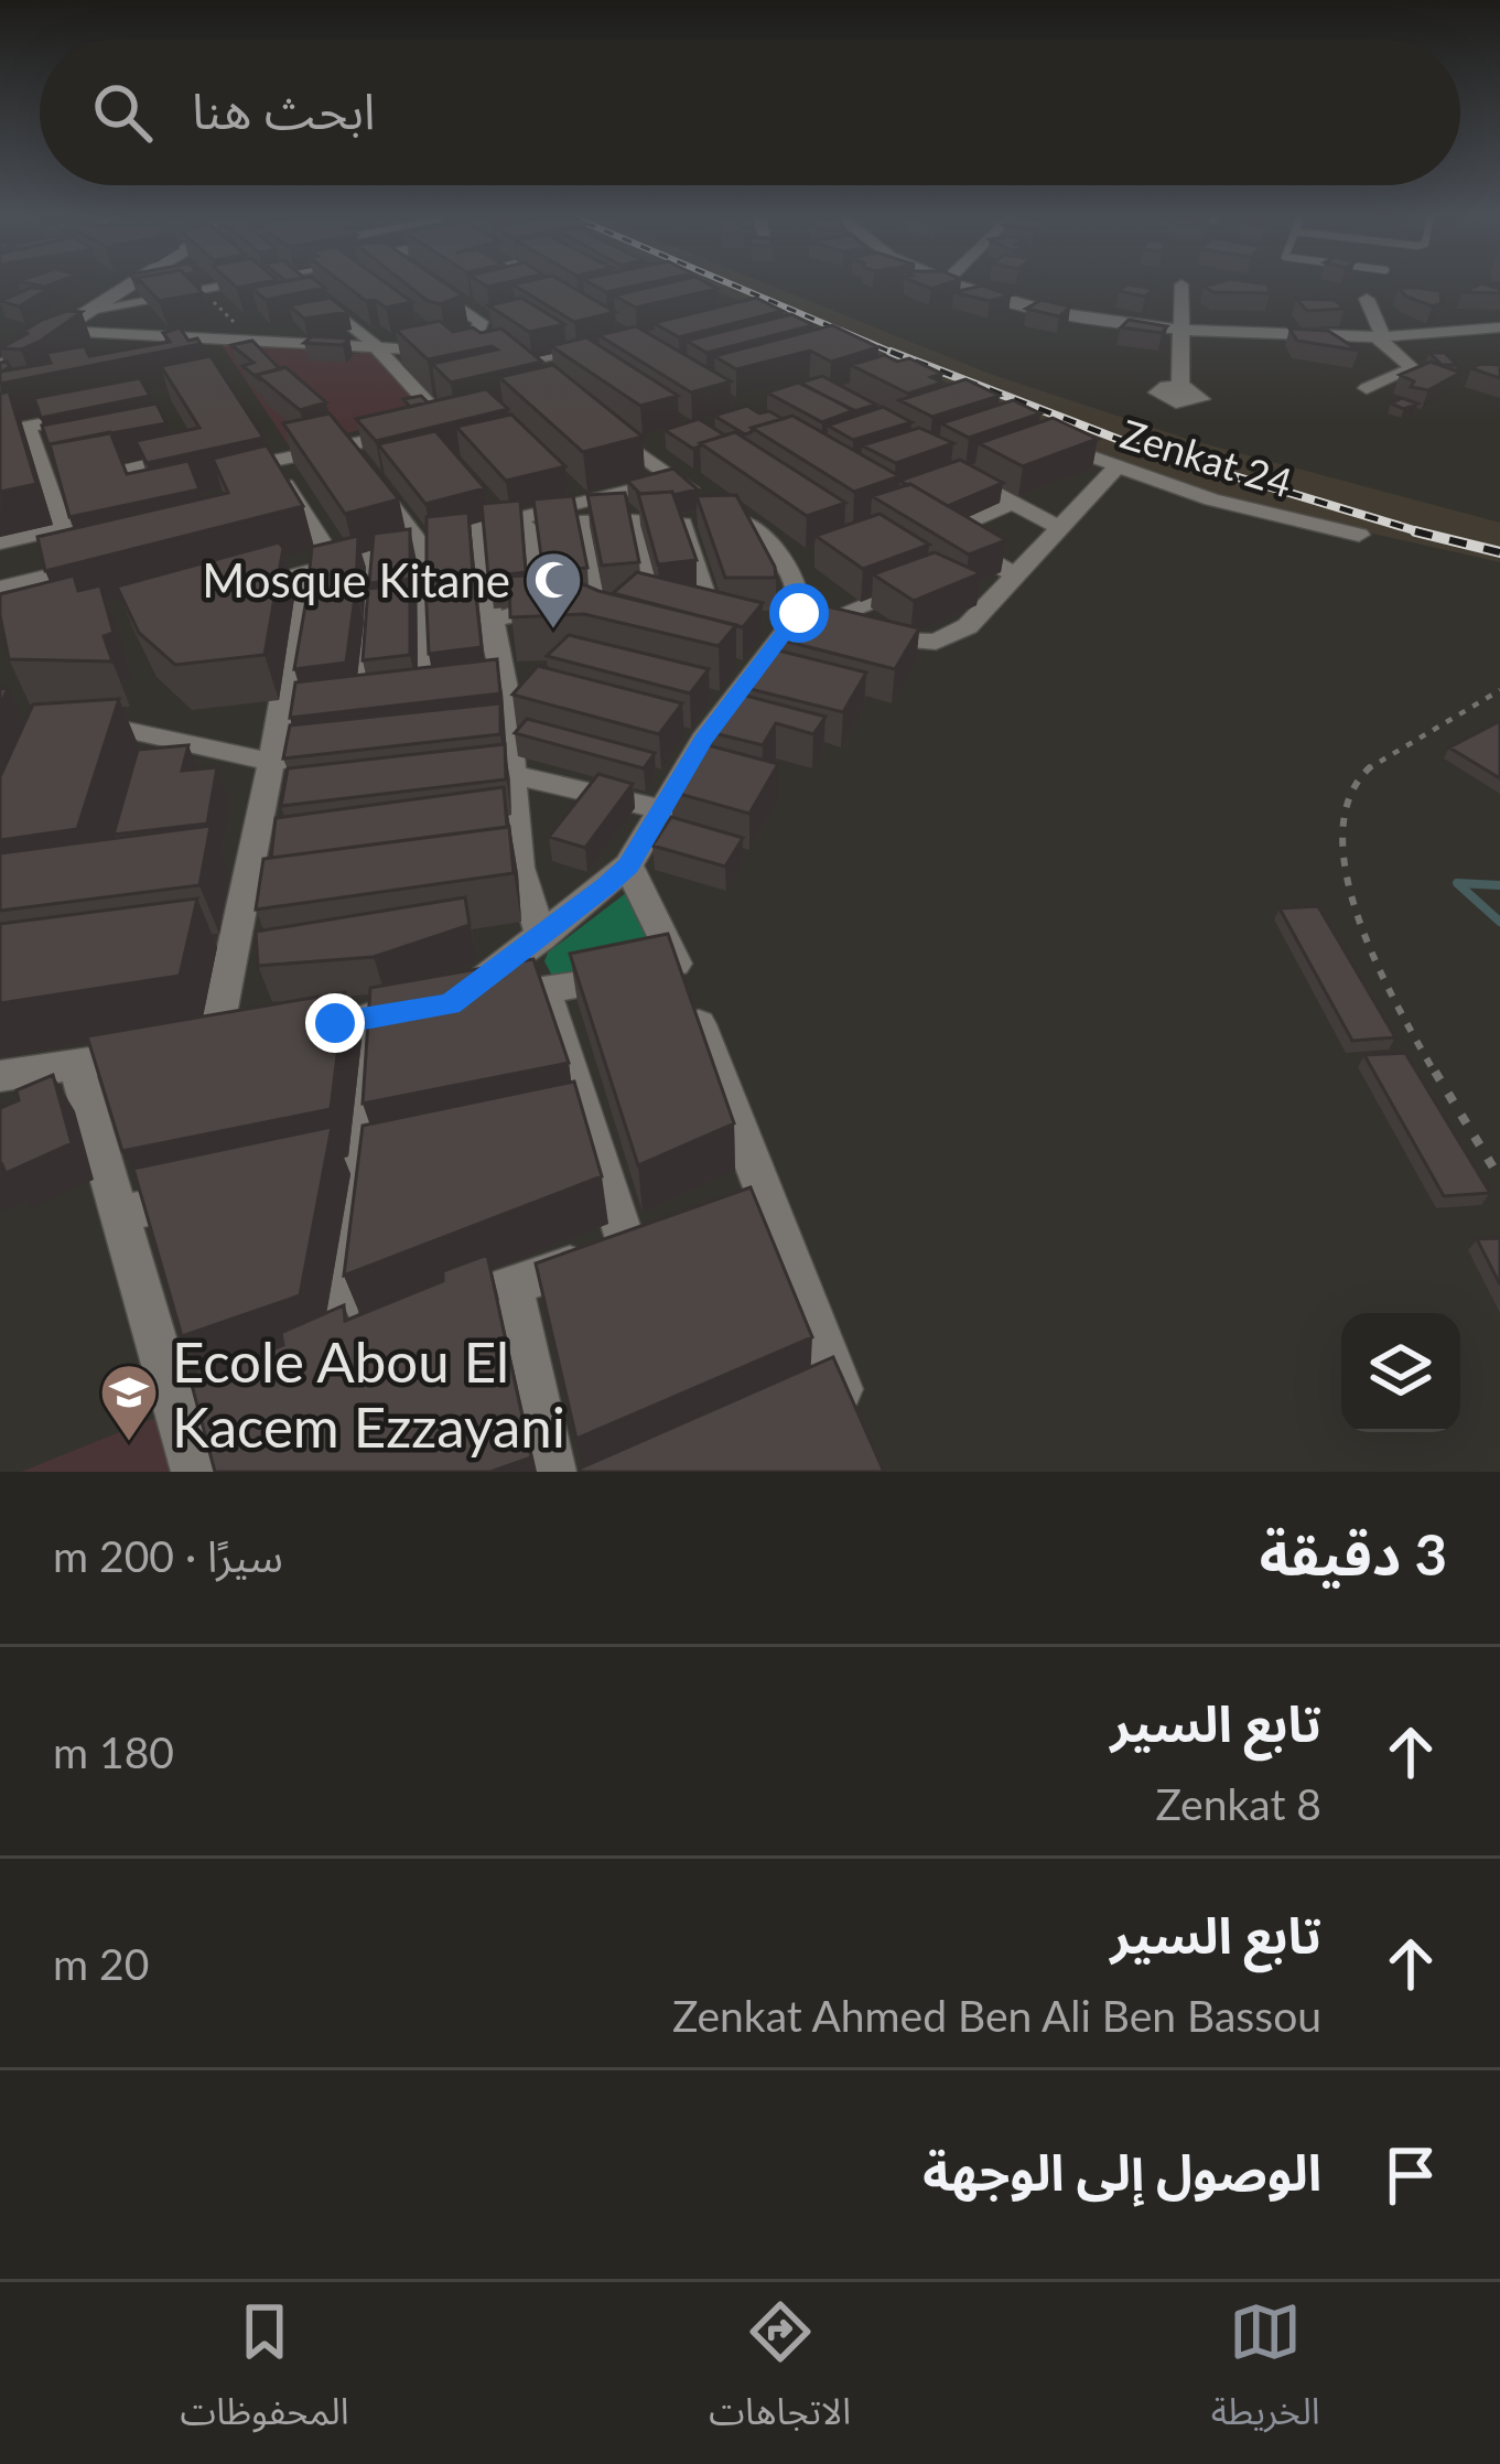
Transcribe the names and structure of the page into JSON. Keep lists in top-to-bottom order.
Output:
{
  "streets": {
    "street": ["Zenkat 24"]
  },
  "places": {
    "mosque": ["Mosque Kitane"],
    "school or university": ["Ecole Abou El Kacem Ezzayani"]
  },
  "page": {
    "search": "ابحث هنا",
    "heading": ["3 دقيقة", "سيرًا · 200 m"],
    "list": [
      ["تابع السير", "Zenkat 8", "180 m"],
      ["تابع السير", "Zenkat Ahmed Ben Ali Ben Bassou", "20 m"],
      "الوصول إلى الوجهة"
    ],
    "nav": ["الخريطة", "الاتجاهات", "المحفوظات"]
  }
}
